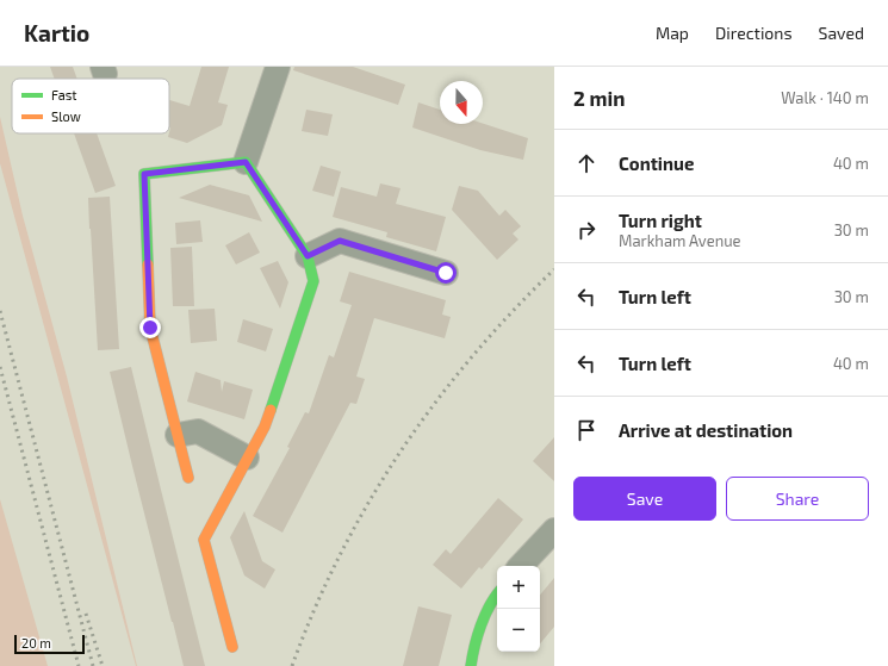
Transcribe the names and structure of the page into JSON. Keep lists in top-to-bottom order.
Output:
{
  "legend": ["Fast", "Slow"],
  "scale_bar": "20 m",
  "north": "bottom",
  "page": {
    "header": "Kartio",
    "nav": ["Map", "Directions", "Saved"],
    "heading": ["2 min", "Walk · 140 m"],
    "list": [
      ["Continue", "40 m"],
      ["Turn right", "Markham Avenue", "30 m"],
      ["Turn left", "30 m"],
      ["Turn left", "40 m"],
      "Arrive at destination"
    ],
    "buttons": ["Save", "Share"],
    "map_buttons": ["+", "−"],
    "scale": "20 m"
  }
}
